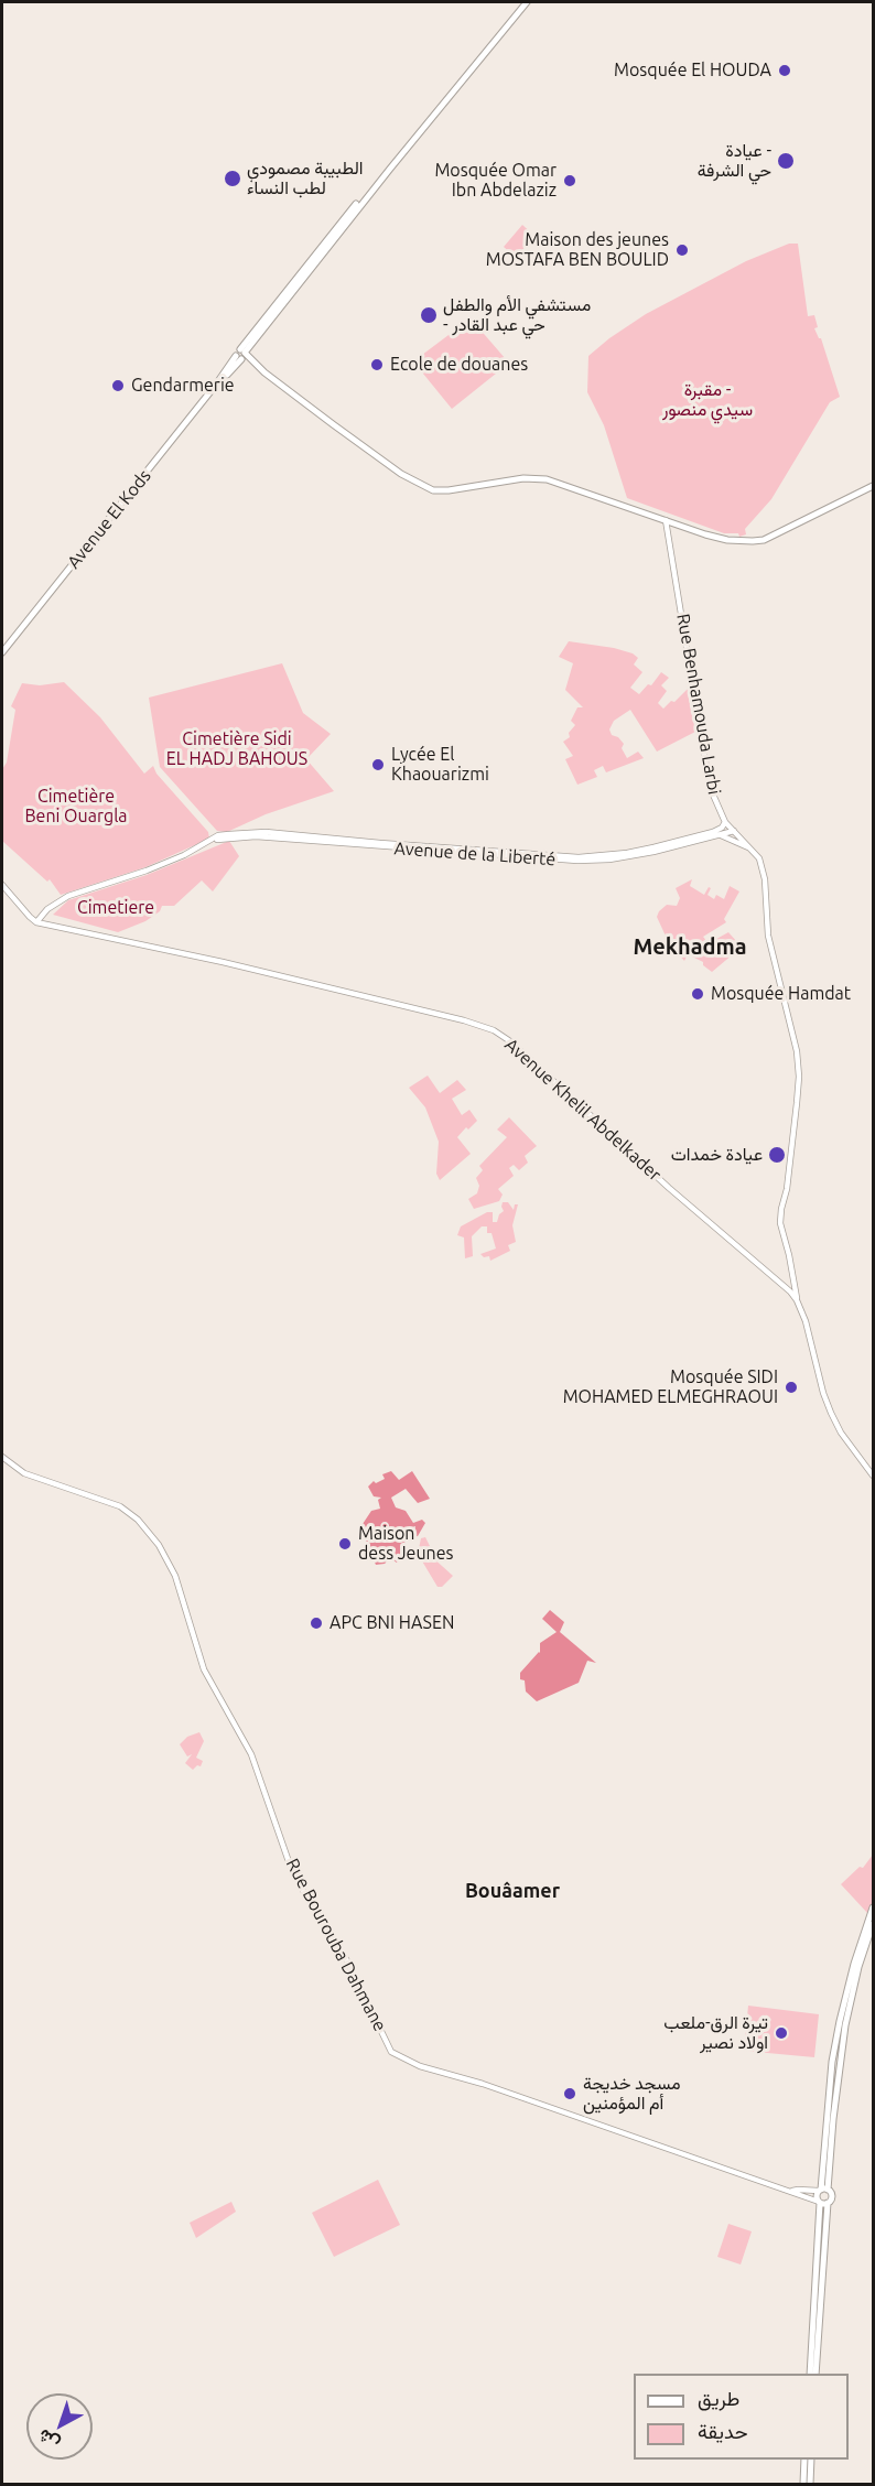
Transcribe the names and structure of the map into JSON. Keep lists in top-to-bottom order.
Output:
{
  "streets": {
    "main road": ["Avenue El Kods"],
    "street": [
      "Rue Benhamouda Larbi",
      "Avenue de la Liberté",
      "Avenue Khelil Abdelkader",
      "Rue Bourouba Dahmane"
    ]
  },
  "crossings": [
    ["Rue Benhamouda Larbi", "Avenue de la Liberté"],
    ["Rue Benhamouda Larbi", "Avenue Khelil Abdelkader"],
    ["Avenue de la Liberté", "Avenue Khelil Abdelkader"]
  ],
  "districts": ["Mekhadma", "Bouâamer"],
  "parks": [
    "مقبرة - سيدي منصور",
    "Cimetière Sidi EL HADJ BAHOUS",
    "Cimetière Beni Ouargla",
    "Cimetiere"
  ],
  "places": [
    "Mosquée El HOUDA",
    "عيادة - حي الشرفة",
    "الطبيبة مصمودي لطب النساء",
    "Mosquée Omar Ibn Abdelaziz",
    "Maison des jeunes MOSTAFA BEN BOULID",
    "مستشفي الأم والطفل - حي عبد القادر",
    "Ecole de douanes",
    "Gendarmerie",
    "Lycée El Khaouarizmi",
    "Mosquée Hamdat",
    "عيادة خمدات",
    "Mosquée SIDI MOHAMED ELMEGHRAOUI",
    "Maison dess Jeunes",
    "APC BNI HASEN",
    "تيرة الرق-ملعب اولاد نصير",
    "مسجد خديجة أم المؤمنين"
  ],
  "legend": ["طريق", "حديقة"],
  "north": "bottom left"
}
